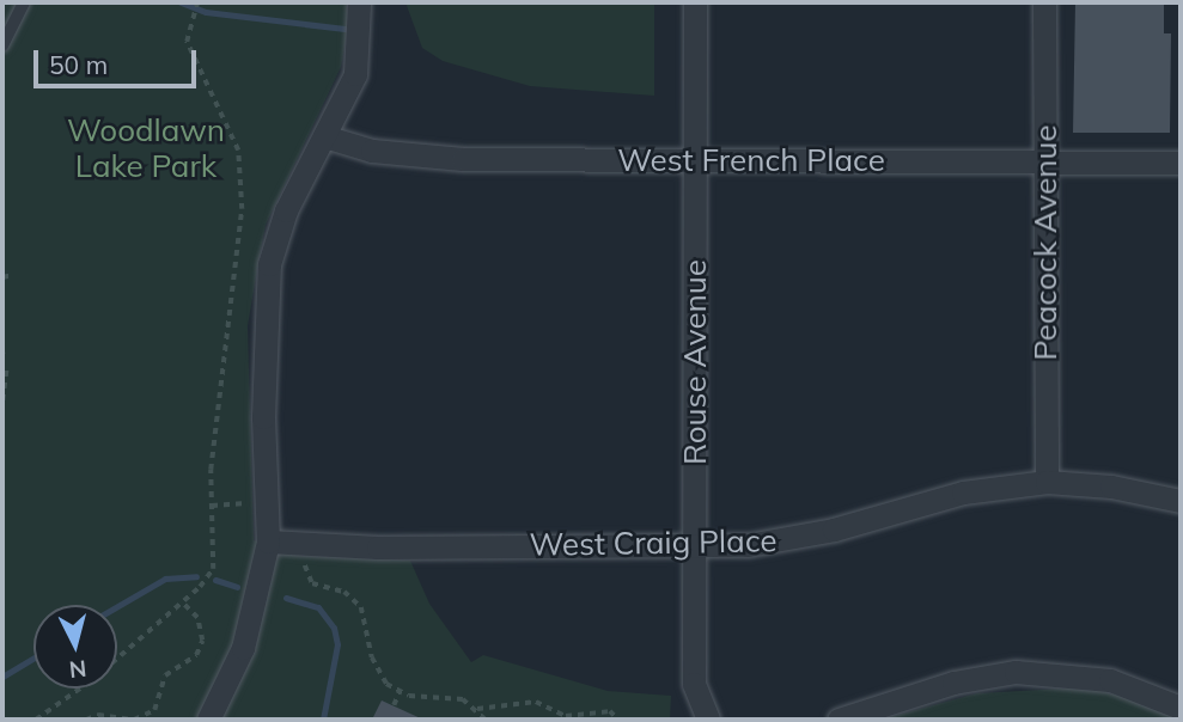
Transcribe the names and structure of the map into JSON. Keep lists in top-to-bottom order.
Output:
{
  "streets": {
    "street": [
      "West French Place",
      "Peacock Avenue",
      "Rouse Avenue",
      "West Craig Place"
    ]
  },
  "crossings": [
    ["West French Place", "Peacock Avenue"],
    ["West French Place", "Rouse Avenue"],
    ["Peacock Avenue", "West Craig Place"],
    ["Rouse Avenue", "West Craig Place"]
  ],
  "parks": ["Woodlawn Lake Park"],
  "scale_bar": "50 m",
  "north": "bottom"
}
